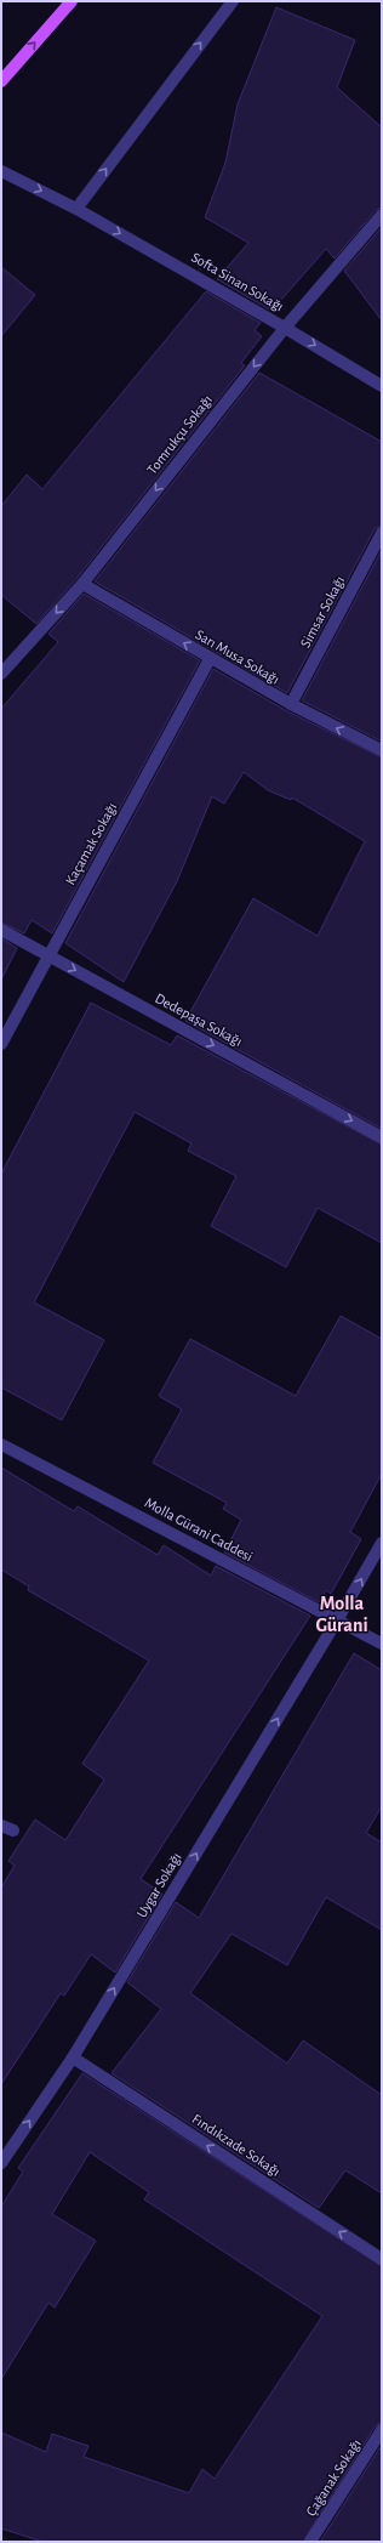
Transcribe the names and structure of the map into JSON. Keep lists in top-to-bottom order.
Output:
{
  "streets": {
    "street": [
      "Softa Sinan Sokağı",
      "Tomrukçu Sokağı",
      "Simsar Sokağı",
      "Sarı Musa Sokağı",
      "Kaçamak Sokağı",
      "Dedepaşa Sokağı",
      "Molla Gürani Caddesi",
      "Uygar Sokağı",
      "Fındıkzade Sokağı",
      "Çağanak Sokağı"
    ]
  },
  "crossings": [
    ["Softa Sinan Sokağı", "Tomrukçu Sokağı"],
    ["Tomrukçu Sokağı", "Sarı Musa Sokağı"],
    ["Simsar Sokağı", "Sarı Musa Sokağı"],
    ["Sarı Musa Sokağı", "Kaçamak Sokağı"],
    ["Kaçamak Sokağı", "Dedepaşa Sokağı"],
    ["Molla Gürani Caddesi", "Uygar Sokağı"],
    ["Uygar Sokağı", "Fındıkzade Sokağı"]
  ],
  "one_way": [
    "Softa Sinan Sokağı",
    "Tomrukçu Sokağı",
    "Sarı Musa Sokağı",
    "Dedepaşa Sokağı",
    "Uygar Sokağı",
    "Fındıkzade Sokağı"
  ],
  "districts": ["Molla Gürani"]
}
